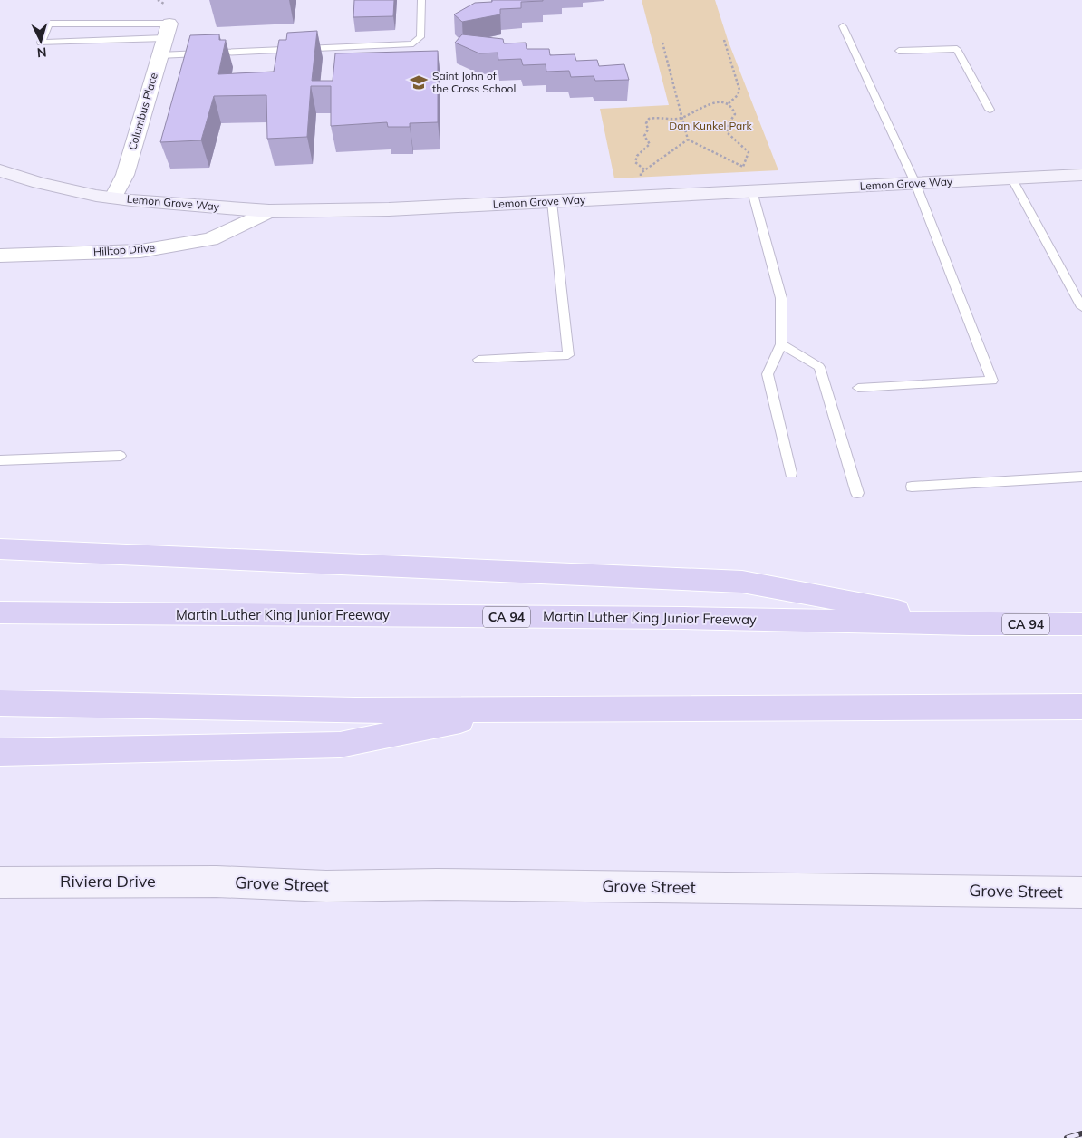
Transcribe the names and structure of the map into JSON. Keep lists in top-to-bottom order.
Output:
{
  "streets": {
    "highway": ["Martin Luther King Junior Freeway", "CA 94"],
    "main road": ["Lemon Grove Way", "Riviera Drive", "Grove Street"],
    "street": ["Columbus Place", "Hilltop Drive"]
  },
  "crossings": [
    ["Columbus Place", "Lemon Grove Way"],
    ["Lemon Grove Way", "Hilltop Drive"],
    ["Riviera Drive", "Grove Street"]
  ],
  "parks": ["Dan Kunkel Park"],
  "places": {
    "school or university": ["Saint John of the Cross School"]
  },
  "north": "bottom"
}
